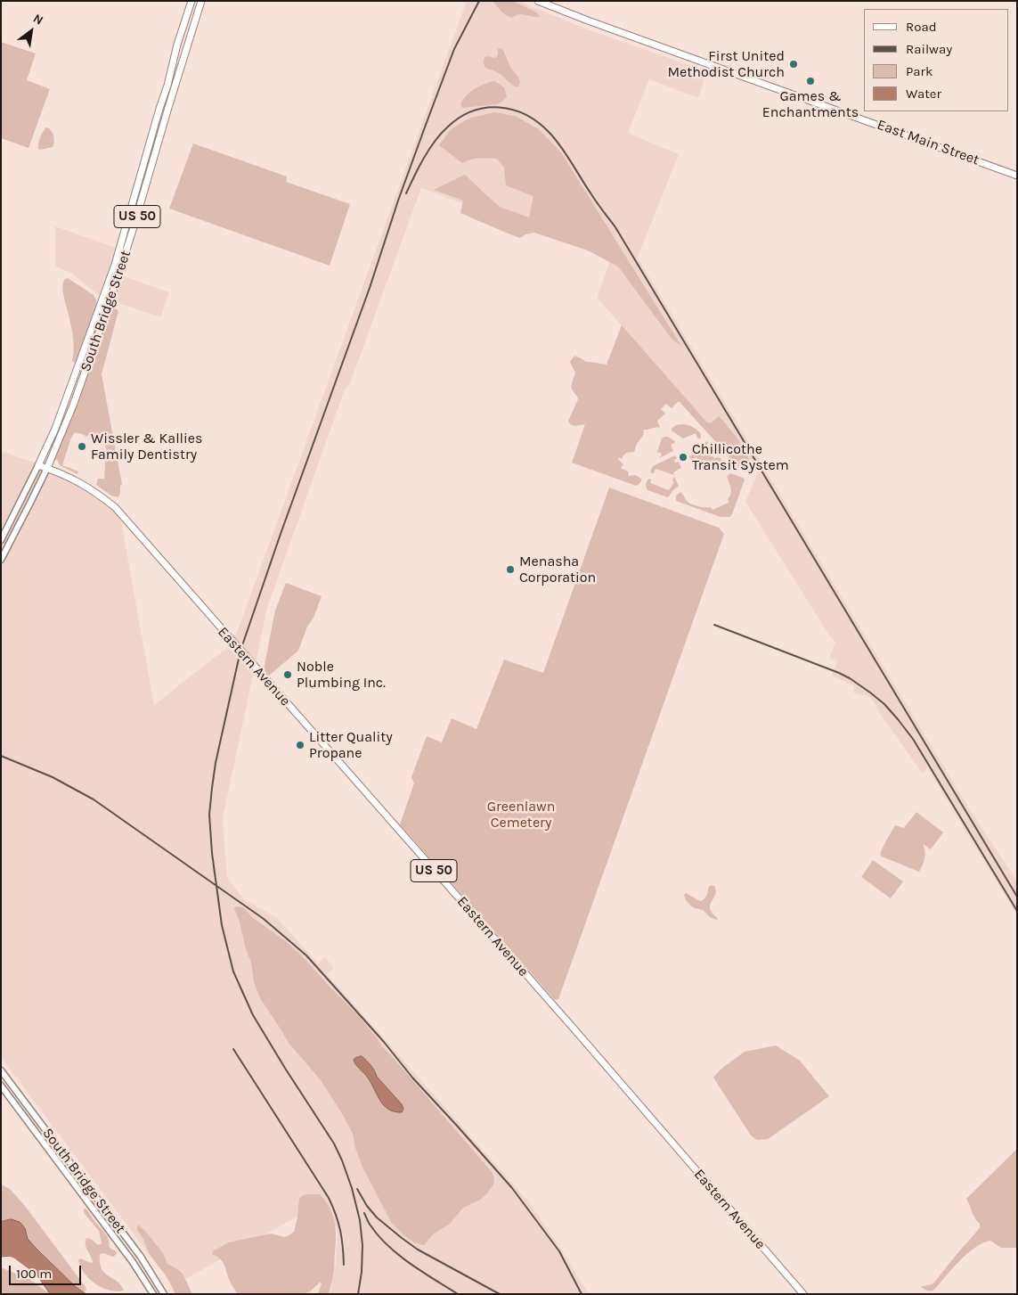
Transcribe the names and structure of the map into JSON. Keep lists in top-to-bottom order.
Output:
{
  "streets": {
    "main road": [
      "East Main Street",
      "US 50",
      "South Bridge Street",
      "Eastern Avenue"
    ]
  },
  "crossings": [
    ["South Bridge Street", "Eastern Avenue"]
  ],
  "parks": ["Greenlawn Cemetery"],
  "places": [
    "First United Methodist Church",
    "Games & Enchantments",
    "Wissler & Kallies Family Dentistry",
    "Chillicothe Transit System",
    "Menasha Corporation",
    "Noble Plumbing Inc.",
    "Litter Quality Propane"
  ],
  "legend": [
    "Road",
    "Railway",
    "Park",
    "Water"
  ],
  "scale_bar": "100 m",
  "north": "top right"
}
